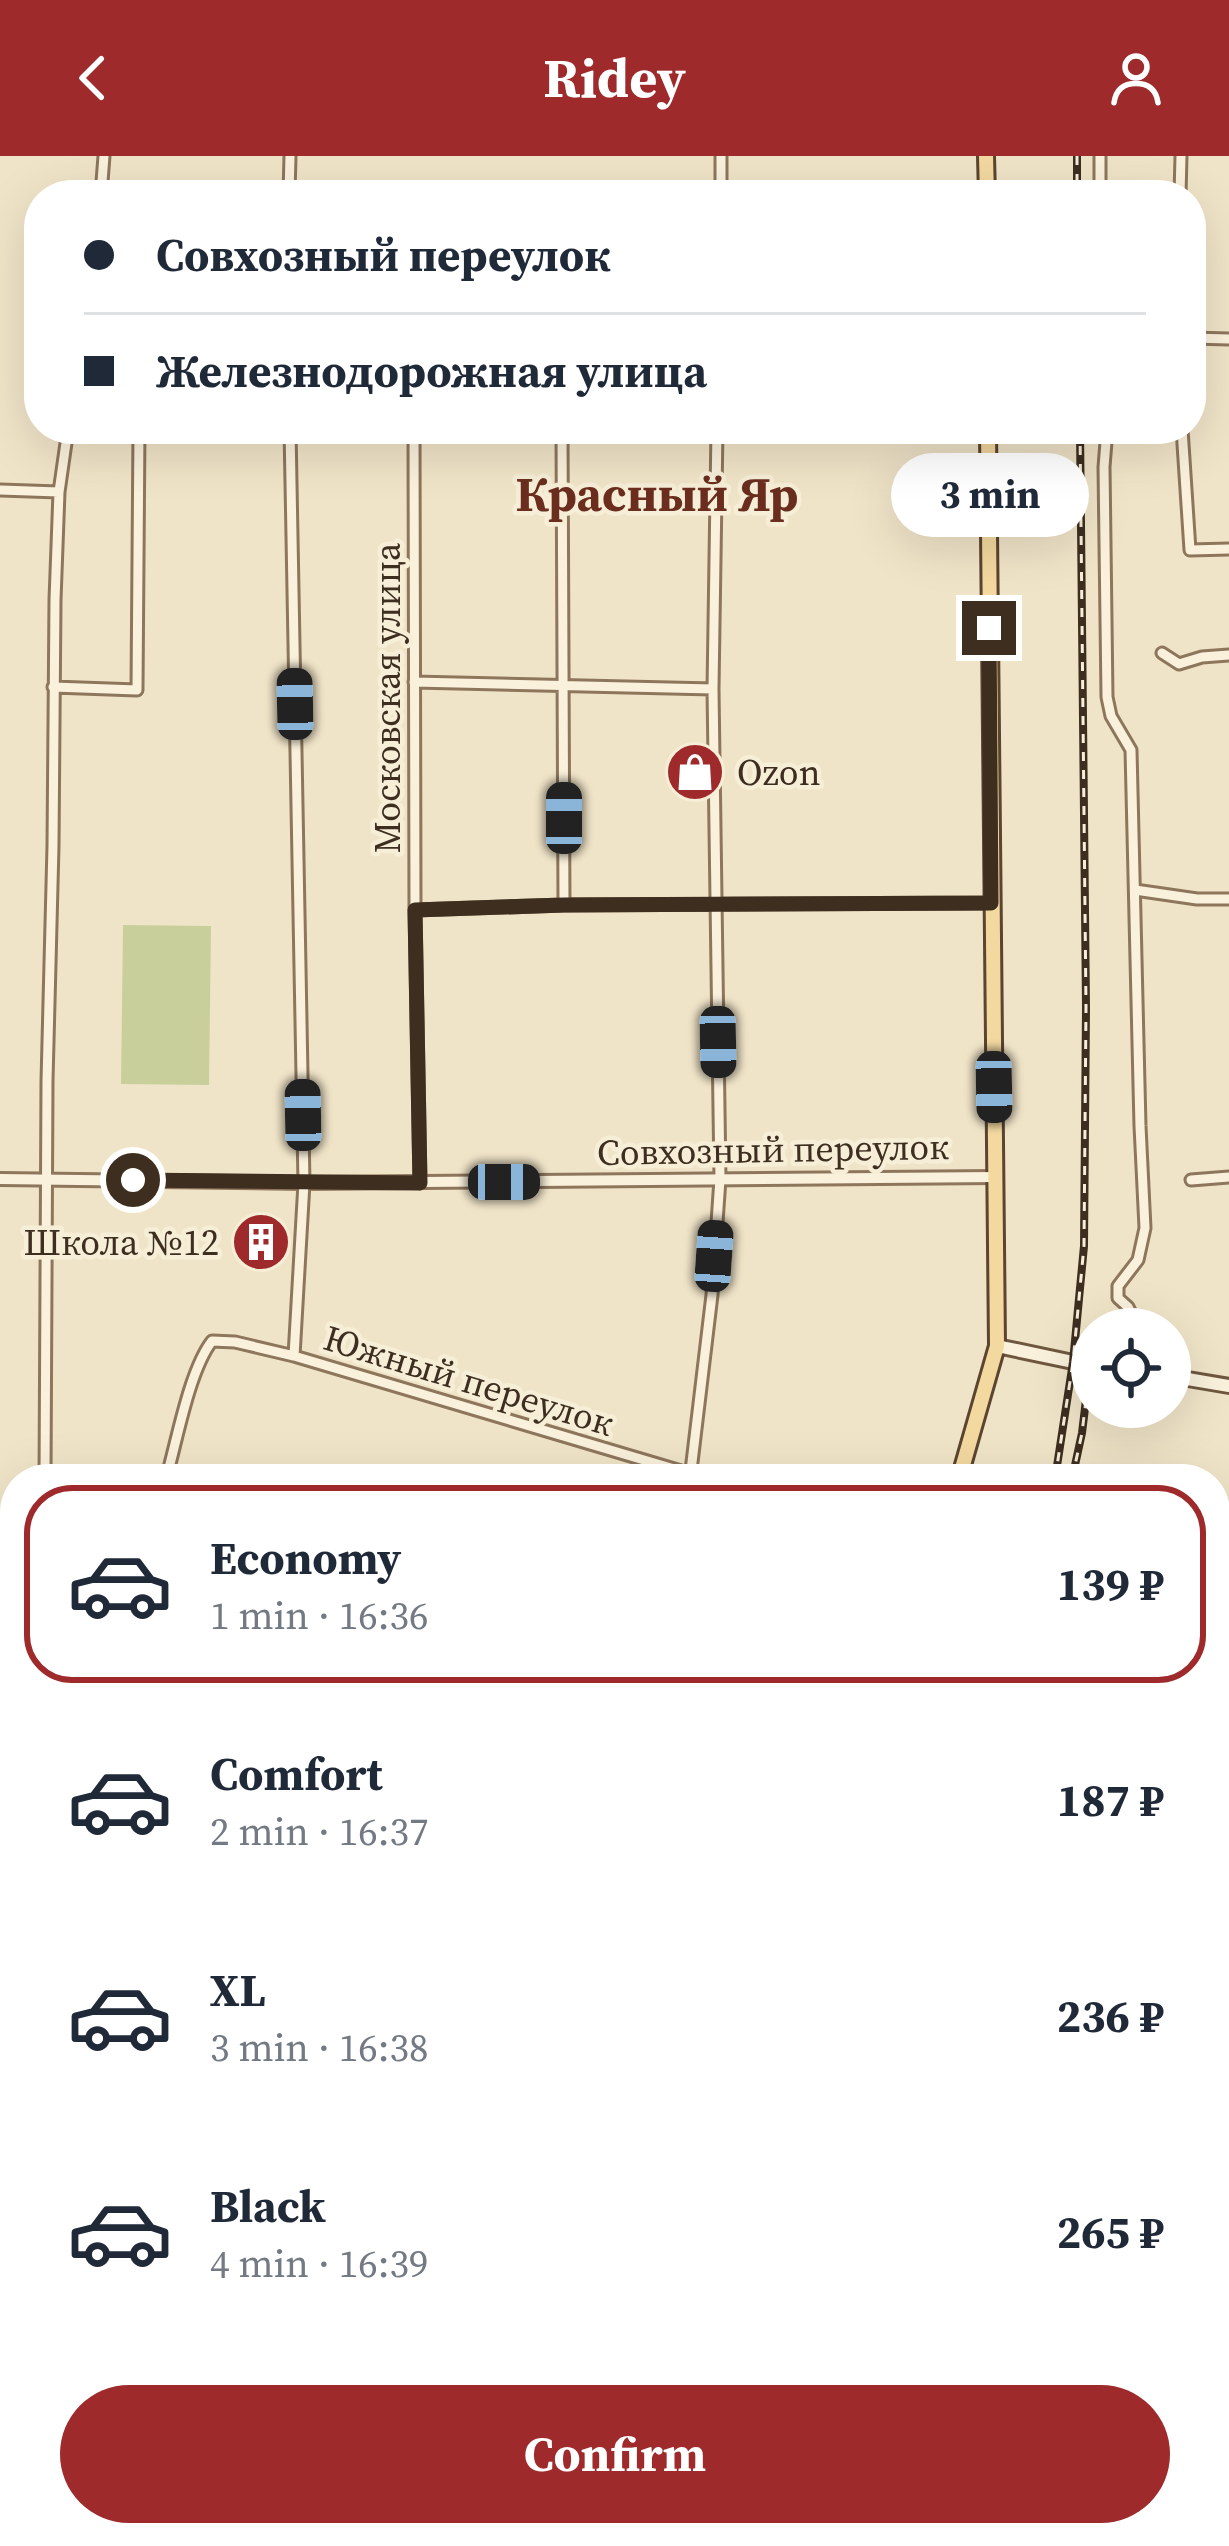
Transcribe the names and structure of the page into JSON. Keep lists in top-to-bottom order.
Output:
{
  "streets": {
    "street": ["Московская улица", "Совхозный переулок", "Южный переулок"]
  },
  "crossings": [
    ["Московская улица", "Совхозный переулок"]
  ],
  "districts": ["Красный Яр"],
  "places": {
    "shop": ["Ozon"],
    "building": ["Школа №12"]
  },
  "page": {
    "header": "Ridey",
    "banner": ["Совхозный переулок", "Железнодорожная улица"],
    "bubble": "3 min",
    "list": [
      {
        "name": "Economy",
        "note": "1 min · 16:36",
        "value": "139 ₽"
      },
      {
        "name": "Comfort",
        "note": "2 min · 16:37",
        "value": "187 ₽"
      },
      {
        "name": "XL",
        "note": "3 min · 16:38",
        "value": "236 ₽"
      },
      {
        "name": "Black",
        "note": "4 min · 16:39",
        "value": "265 ₽"
      }
    ],
    "buttons": "Confirm"
  }
}
